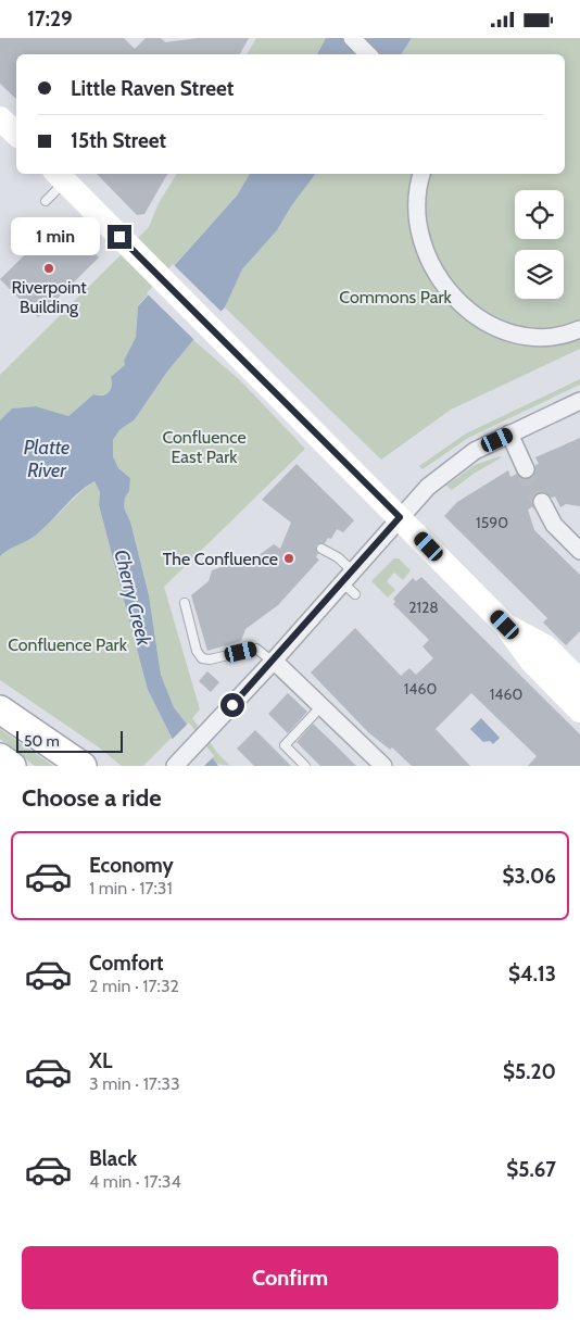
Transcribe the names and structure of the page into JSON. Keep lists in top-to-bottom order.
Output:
{
  "water": ["Platte River", "Cherry Creek"],
  "parks": ["Commons Park", "Confluence East Park", "Confluence Park"],
  "places": ["Riverpoint Building", "The Confluence"],
  "house_numbers": [
    "1590",
    "2128",
    "1460",
    "1460"
  ],
  "scale_bar": "50 m",
  "page": {
    "status": "17:29",
    "banner": ["Little Raven Street", "15th Street"],
    "bubble": "1 min",
    "scale": "50 m",
    "heading": "Choose a ride",
    "list": [
      {
        "name": "Economy",
        "note": "1 min · 17:31",
        "value": "$3.06"
      },
      {
        "name": "Comfort",
        "note": "2 min · 17:32",
        "value": "$4.13"
      },
      {
        "name": "XL",
        "note": "3 min · 17:33",
        "value": "$5.20"
      },
      {
        "name": "Black",
        "note": "4 min · 17:34",
        "value": "$5.67"
      }
    ],
    "buttons": "Confirm"
  }
}
